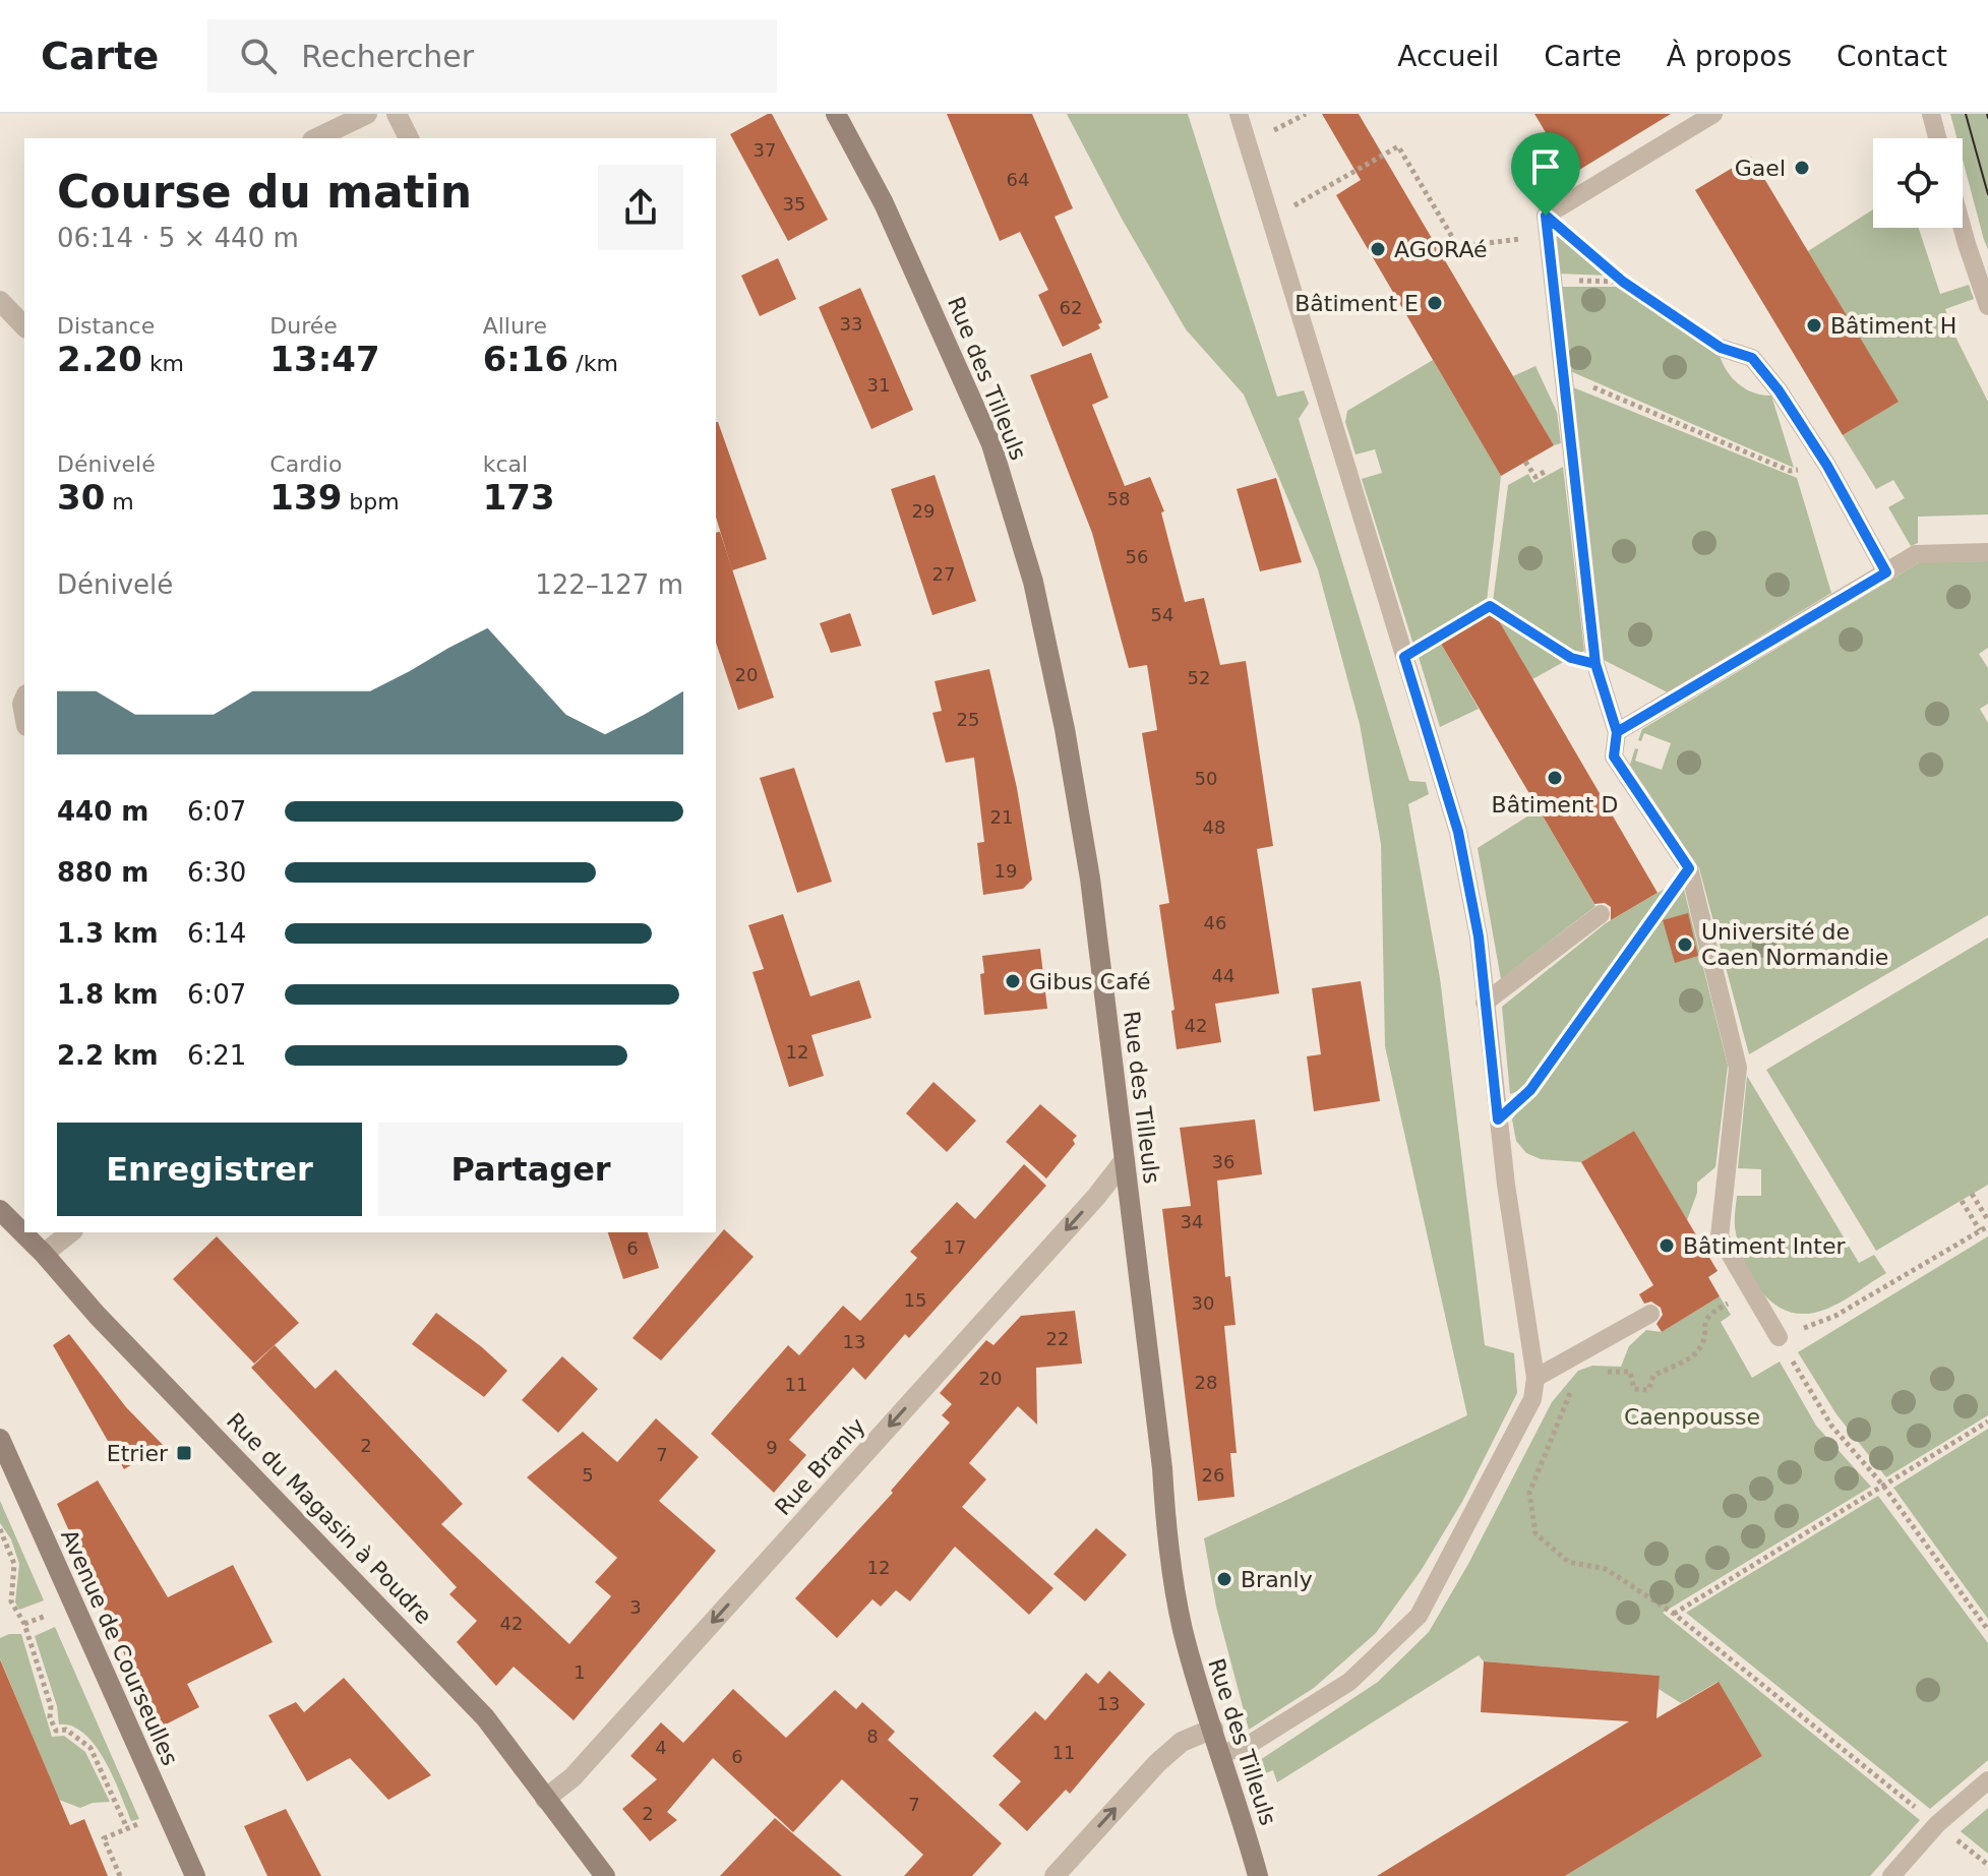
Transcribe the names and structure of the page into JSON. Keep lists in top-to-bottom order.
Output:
{
  "streets": {
    "street": [
      "Rue des Tilleuls",
      "Rue Branly",
      "Rue du Magasin à Poudre",
      "Avenue de Courseulles"
    ]
  },
  "crossings": [
    ["Rue des Tilleuls", "Rue Branly"],
    ["Rue Branly", "Rue du Magasin à Poudre"]
  ],
  "one_way": ["Rue Branly"],
  "parks": ["Caenpousse"],
  "places": {
    "other": [
      "Gael",
      "AGORAé",
      "Bâtiment E",
      "Bâtiment H",
      "Bâtiment D",
      "Université de Caen Normandie",
      "Gibus Café",
      "Bâtiment Inter",
      "Branly"
    ],
    "transit": ["Etrier"]
  },
  "house_numbers": [
    "37",
    "64",
    "35",
    "62",
    "33",
    "31",
    "58",
    "29",
    "56",
    "27",
    "54",
    "20",
    "52",
    "25",
    "50",
    "21",
    "48",
    "19",
    "46",
    "44",
    "42",
    "12",
    "36",
    "34",
    "17",
    "6",
    "15",
    "30",
    "22",
    "13",
    "20",
    "28",
    "11",
    "2",
    "9",
    "7",
    "5",
    "26",
    "12",
    "3",
    "42",
    "1",
    "13",
    "8",
    "4",
    "11",
    "6",
    "7",
    "2"
  ],
  "page": {
    "header": "Carte",
    "search": "Rechercher",
    "nav": [
      "Accueil",
      "Carte",
      "À propos",
      "Contact"
    ],
    "heading": ["Course du matin", "06:14 · 5 × 440 m"],
    "stats": [
      ["Distance", "2.20 km"],
      ["Durée", "13:47"],
      ["Allure", "6:16 /km"],
      ["Dénivelé", "30 m"],
      ["Cardio", "139 bpm"],
      ["kcal", "173"]
    ],
    "chart": ["Dénivelé", "122–127 m"],
    "list": [
      {
        "name": "440 m",
        "note": "6:07"
      },
      {
        "name": "880 m",
        "note": "6:30"
      },
      {
        "name": "1.3 km",
        "note": "6:14"
      },
      {
        "name": "1.8 km",
        "note": "6:07"
      },
      {
        "name": "2.2 km",
        "note": "6:21"
      }
    ],
    "buttons": ["Enregistrer", "Partager"]
  }
}
